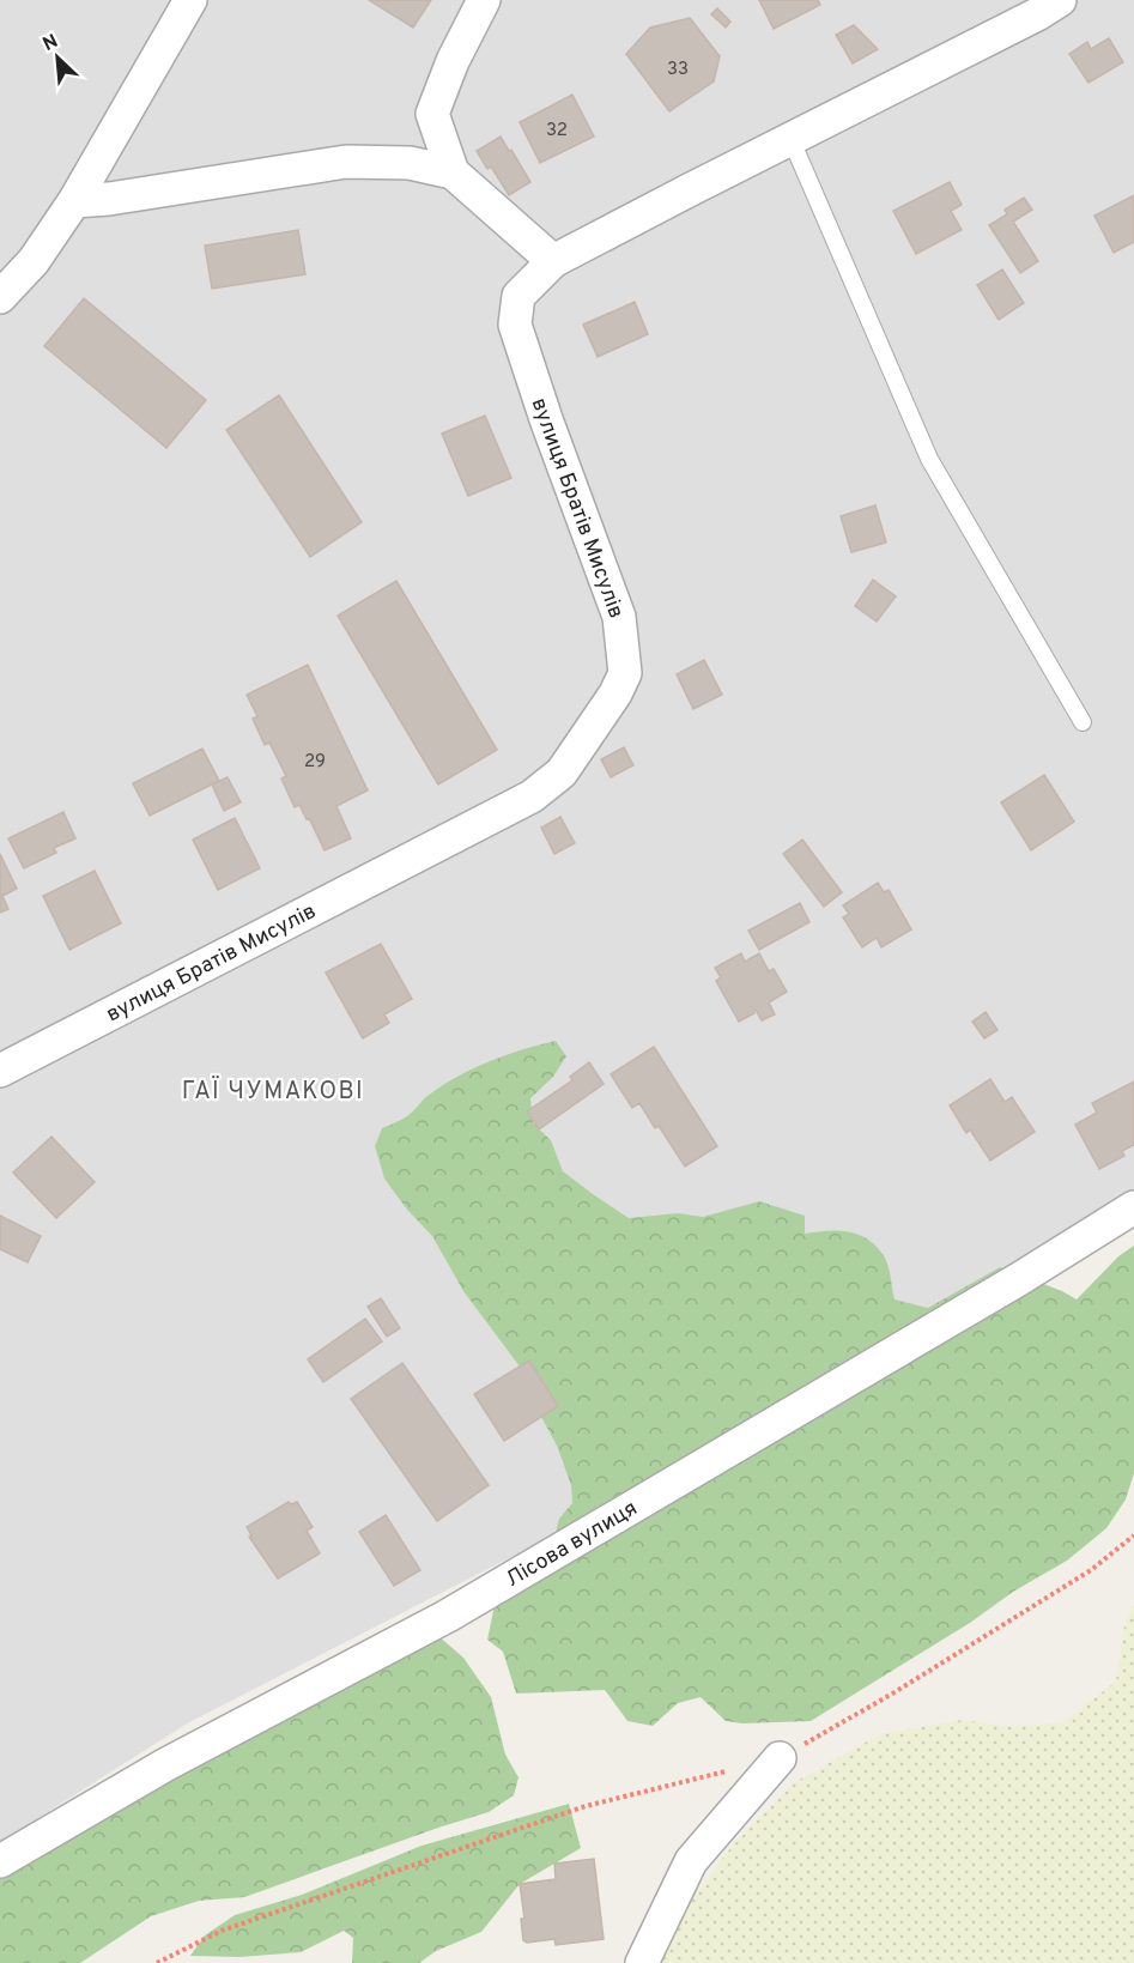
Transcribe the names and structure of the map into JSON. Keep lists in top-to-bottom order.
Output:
{
  "streets": {
    "street": ["вулиця Братів Мисулів", "Лісова вулиця"]
  },
  "districts": ["ГАЇ ЧУМАКОВІ"],
  "house_numbers": ["33", "32", "29"],
  "north": "top left"
}
